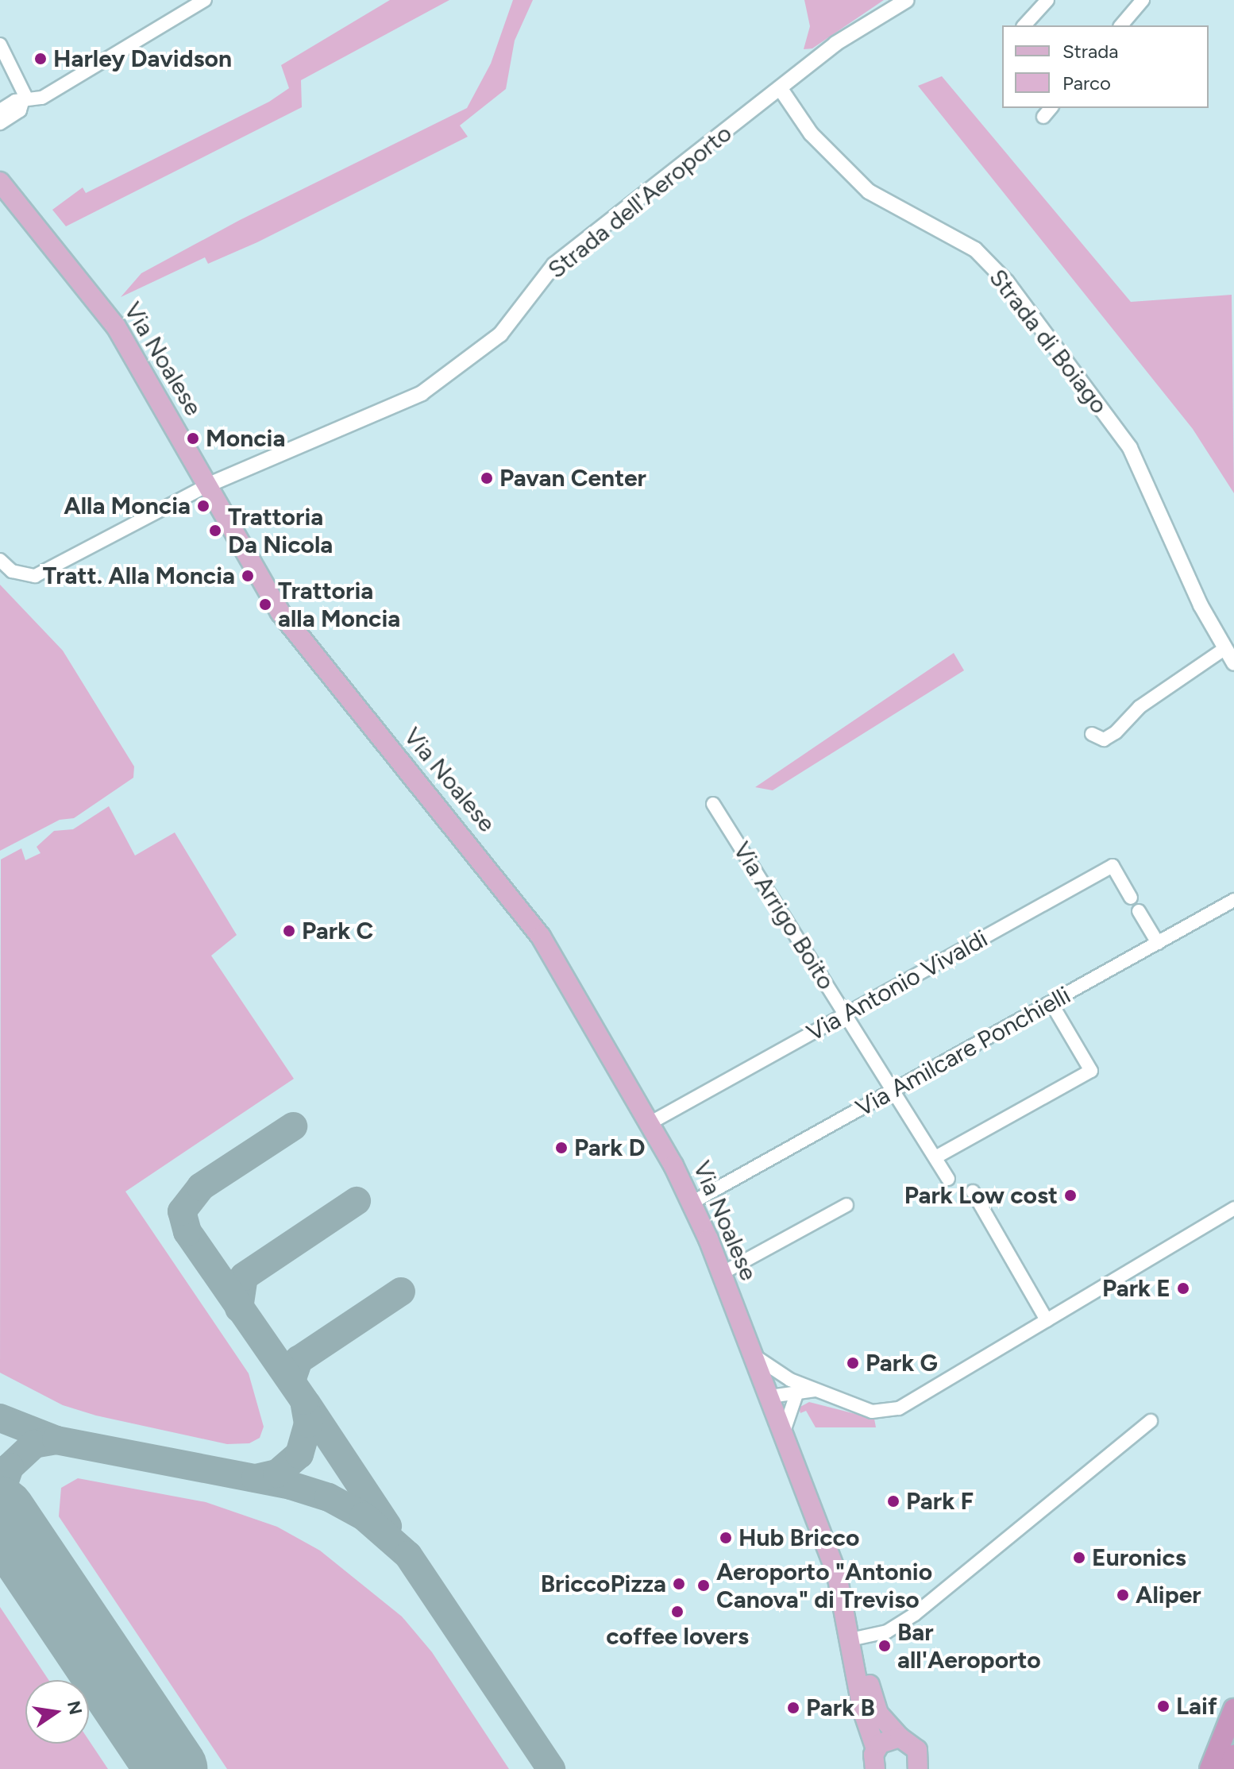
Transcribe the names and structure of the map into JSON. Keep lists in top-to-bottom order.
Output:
{
  "streets": {
    "main road": ["Via Noalese"],
    "street": [
      "Strada dell'Aeroporto",
      "Strada di Boiago",
      "Via Arrigo Boito",
      "Via Antonio Vivaldi",
      "Via Amilcare Ponchielli"
    ]
  },
  "crossings": [
    ["Strada dell'Aeroporto", "Strada di Boiago"],
    ["Strada dell'Aeroporto", "Via Noalese"],
    ["Via Noalese", "Via Antonio Vivaldi"],
    ["Via Noalese", "Via Amilcare Ponchielli"],
    ["Via Arrigo Boito", "Via Antonio Vivaldi"],
    ["Via Arrigo Boito", "Via Amilcare Ponchielli"]
  ],
  "places": [
    "Harley Davidson",
    "Moncia",
    "Pavan Center",
    "Alla Moncia",
    "Trattoria Da Nicola",
    "Tratt. Alla Moncia",
    "Trattoria alla Moncia",
    "Park C",
    "Park D",
    "Park Low cost",
    "Park E",
    "Park G",
    "Park F",
    "Hub Bricco",
    "Euronics",
    "BriccoPizza",
    "Aeroporto \"Antonio Canova\" di Treviso",
    "Aliper",
    "coffee lovers",
    "Bar all'Aeroporto",
    "Laif",
    "Park B"
  ],
  "legend": ["Strada", "Parco"],
  "north": "right"
}
